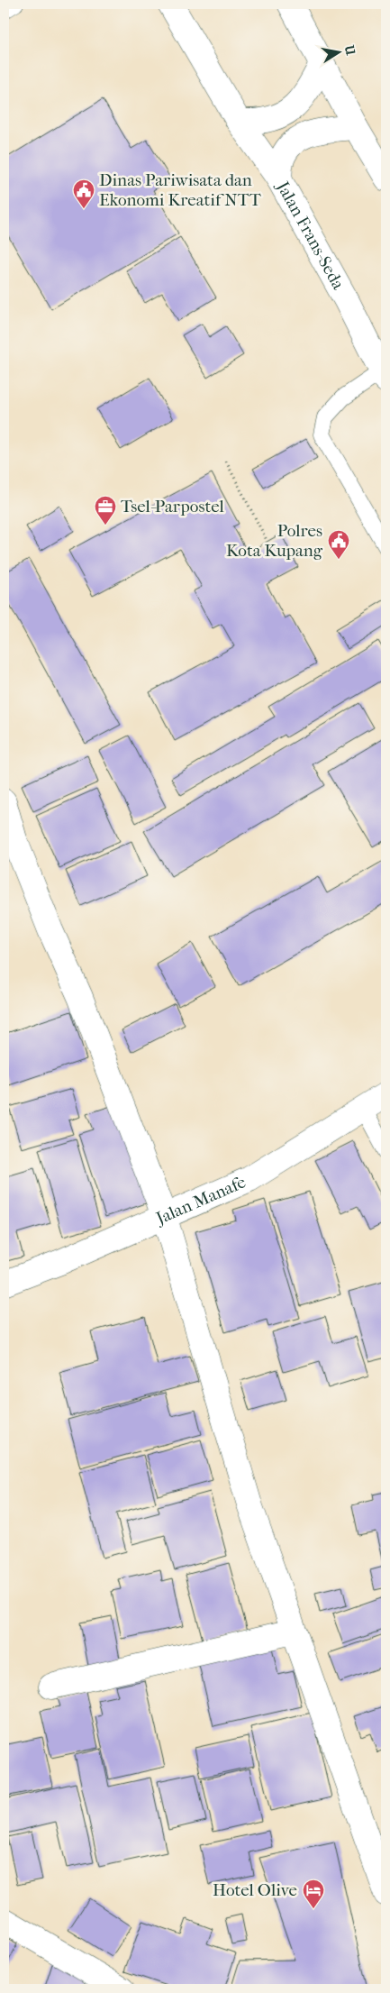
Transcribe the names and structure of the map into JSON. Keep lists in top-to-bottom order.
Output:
{
  "streets": {
    "street": ["Jalan Frans-Seda", "Jalan Manafe"]
  },
  "places": {
    "public building": ["Dinas Pariwisata dan Ekonomi Kreatif NTT", "Polres Kota Kupang"],
    "office": ["Tsel-Parpostel"],
    "hotel": ["Hotel Olive"]
  },
  "north": "right"
}
